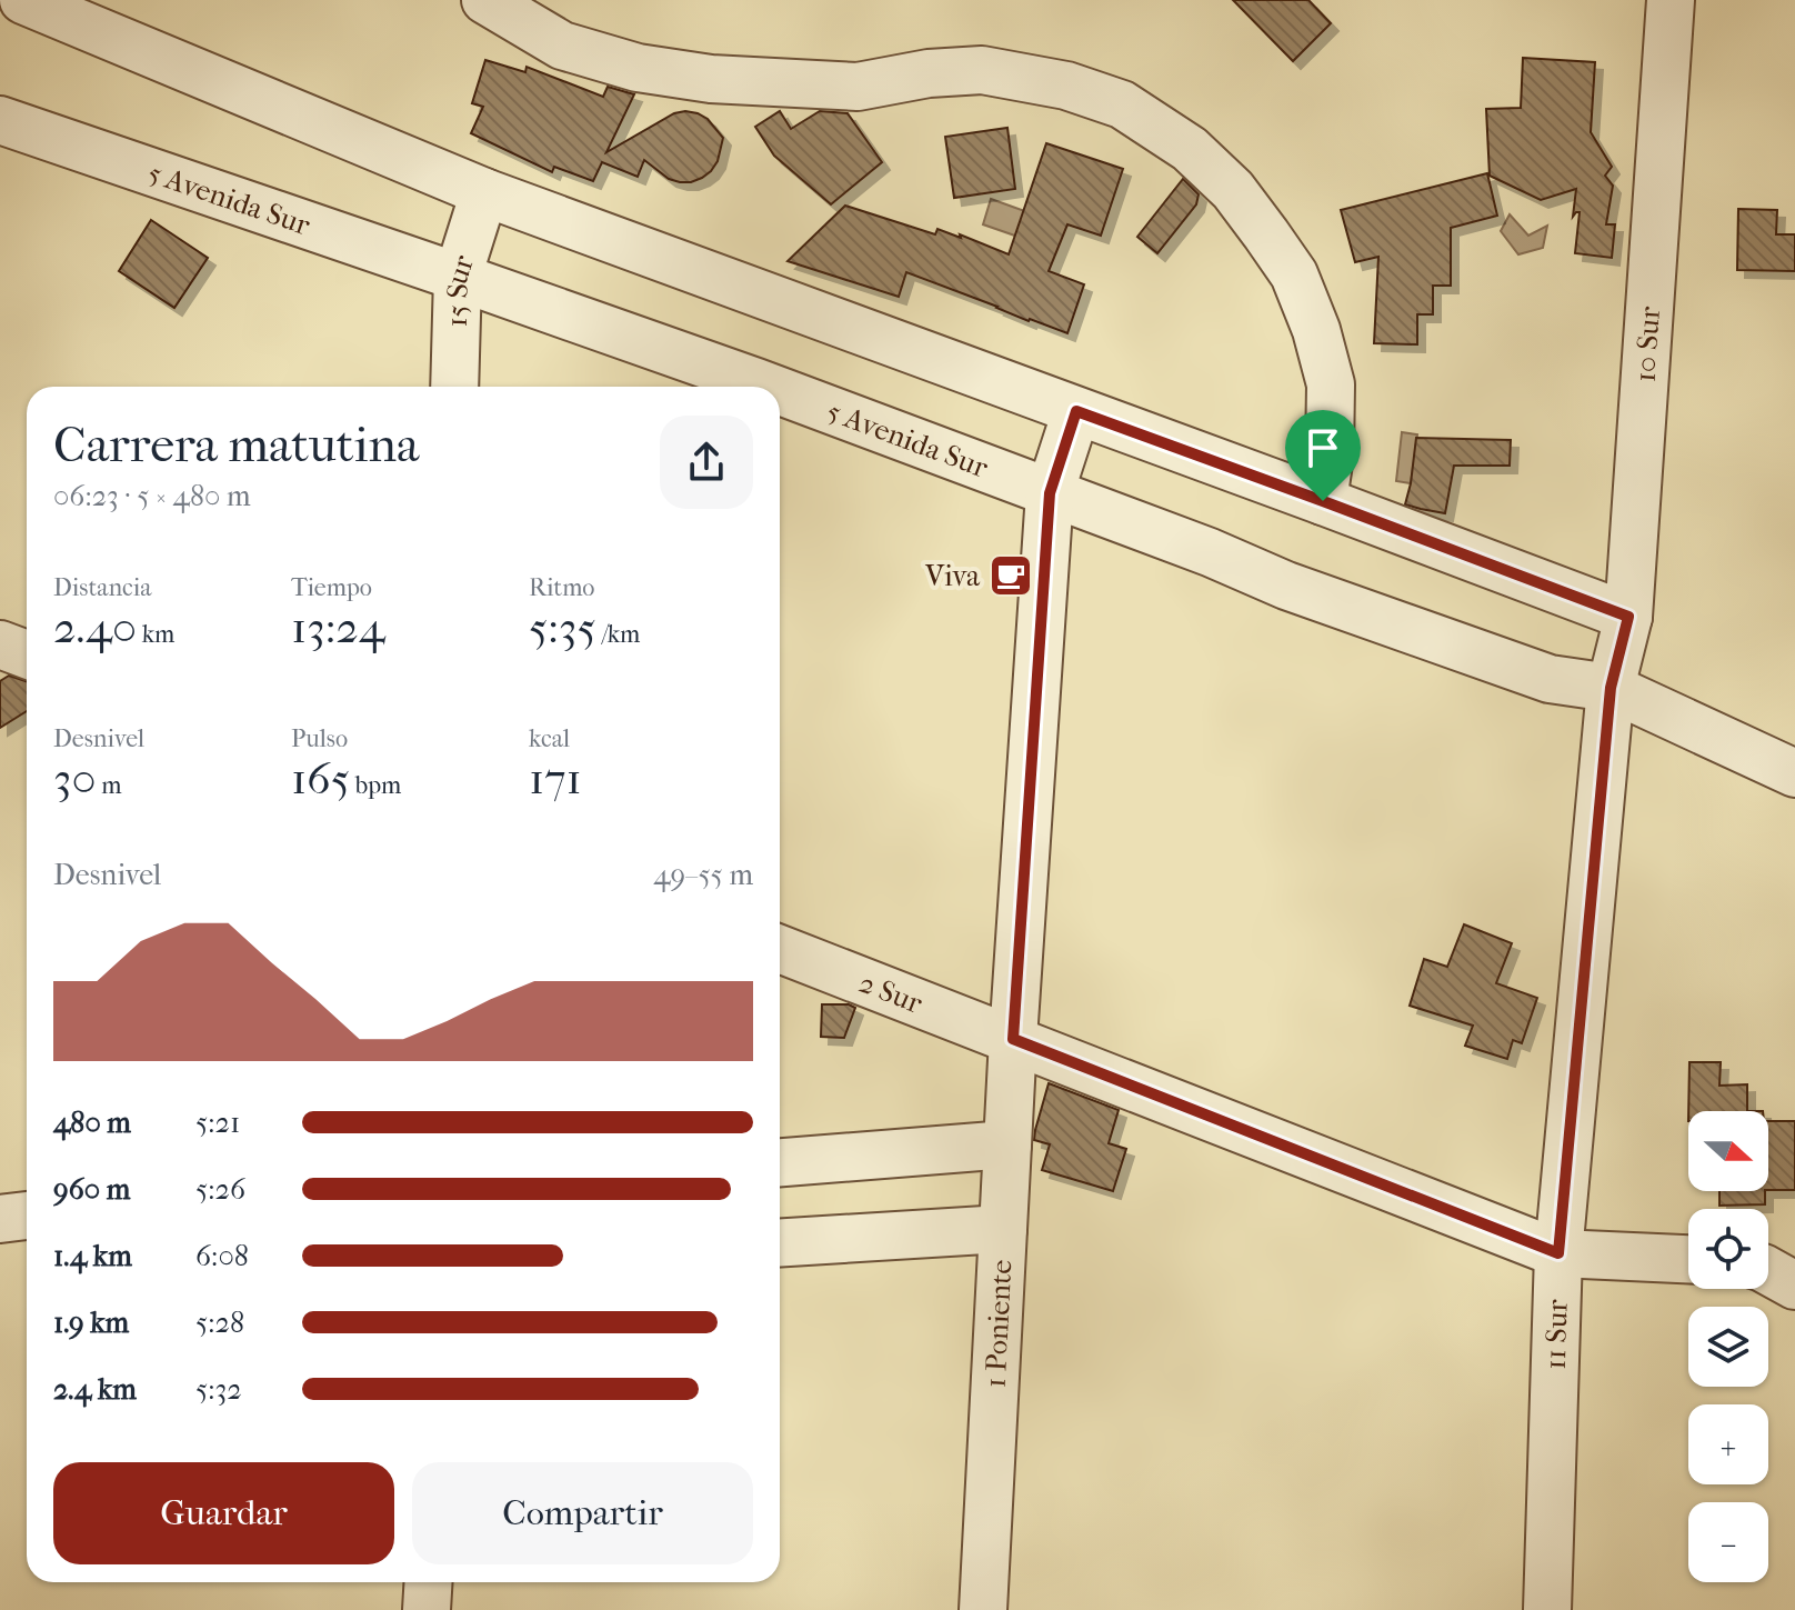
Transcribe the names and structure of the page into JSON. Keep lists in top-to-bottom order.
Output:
{
  "streets": {
    "street": [
      "5 Avenida Sur",
      "15 Sur",
      "10 Sur",
      "2 Sur",
      "1 Poniente",
      "11 Sur"
    ]
  },
  "crossings": [
    ["5 Avenida Sur", "15 Sur"],
    ["5 Avenida Sur", "10 Sur"],
    ["5 Avenida Sur", "1 Poniente"],
    ["5 Avenida Sur", "11 Sur"],
    ["10 Sur", "11 Sur"],
    ["2 Sur", "1 Poniente"],
    ["2 Sur", "11 Sur"]
  ],
  "places": {
    "cafe": ["Viva"]
  },
  "north": "right",
  "page": {
    "heading": ["Carrera matutina", "06:23 · 5 × 480 m"],
    "stats": [
      ["Distancia", "2.40 km"],
      ["Tiempo", "13:24"],
      ["Ritmo", "5:35 /km"],
      ["Desnivel", "30 m"],
      ["Pulso", "165 bpm"],
      ["kcal", "171"]
    ],
    "chart": ["Desnivel", "49–55 m"],
    "list": [
      {
        "name": "480 m",
        "note": "5:21"
      },
      {
        "name": "960 m",
        "note": "5:26"
      },
      {
        "name": "1.4 km",
        "note": "6:08"
      },
      {
        "name": "1.9 km",
        "note": "5:28"
      },
      {
        "name": "2.4 km",
        "note": "5:32"
      }
    ],
    "map_buttons": ["+", "−"],
    "buttons": ["Guardar", "Compartir"]
  }
}
